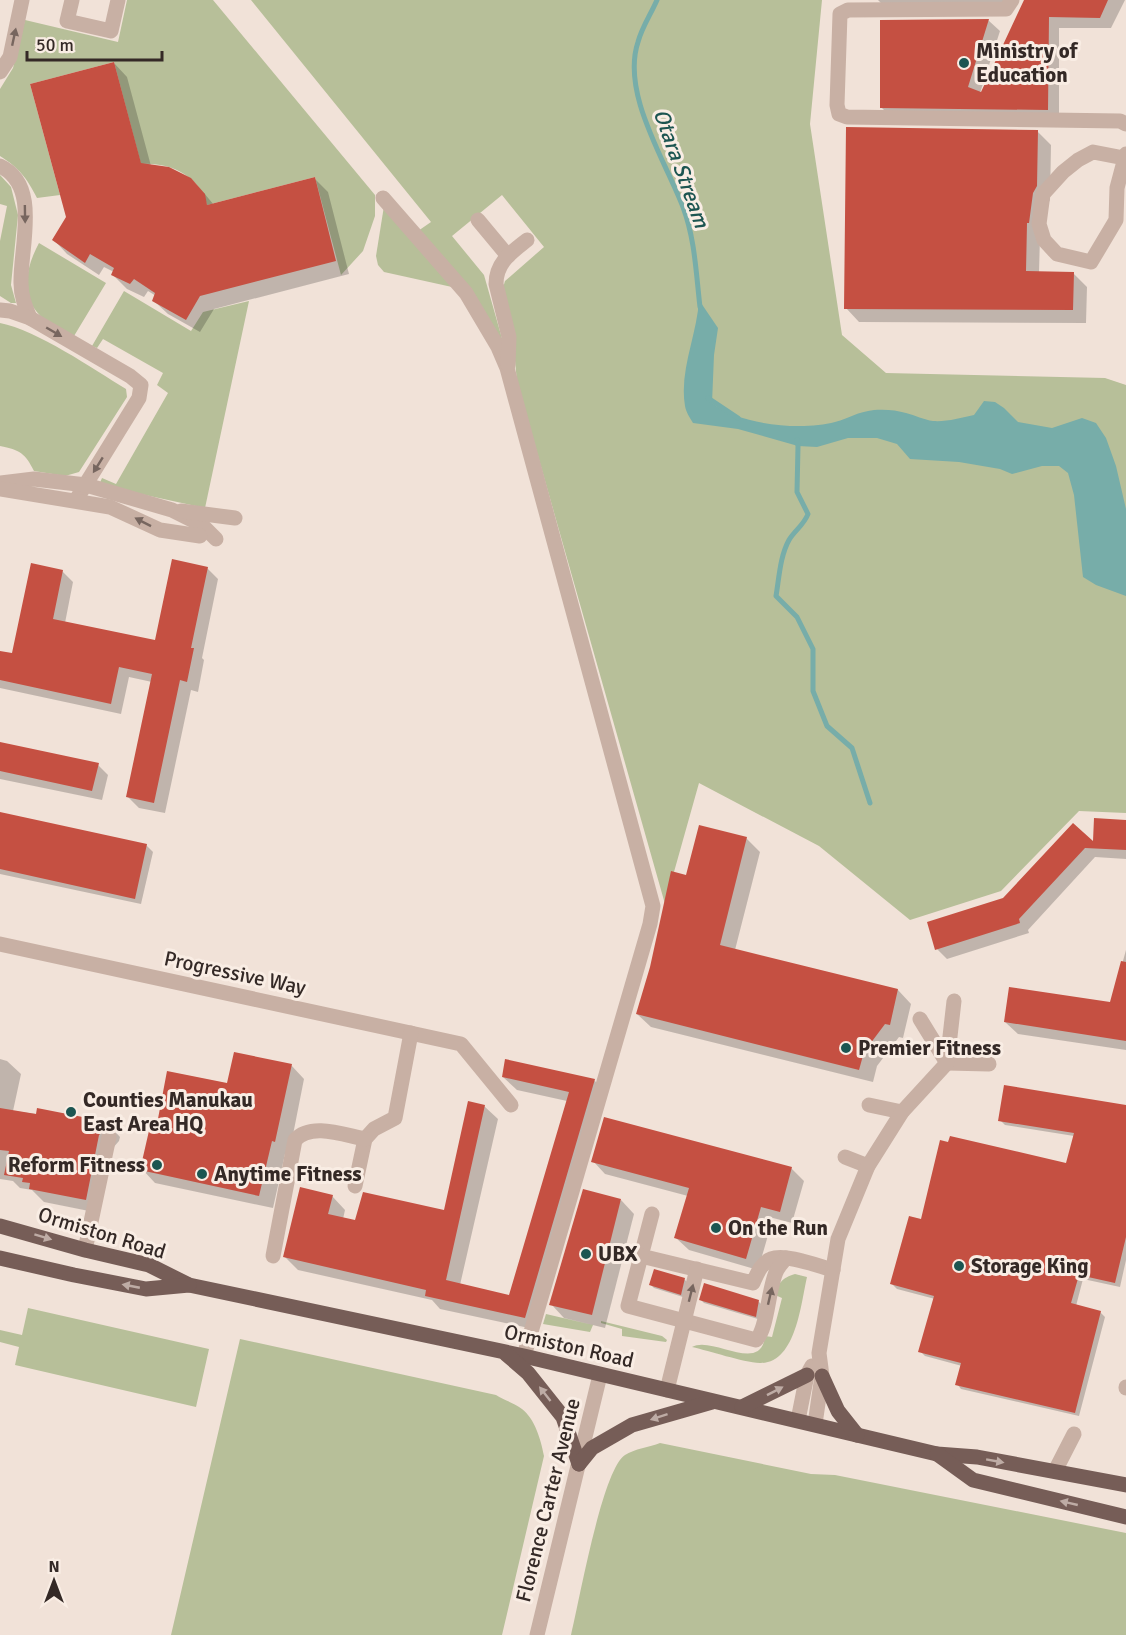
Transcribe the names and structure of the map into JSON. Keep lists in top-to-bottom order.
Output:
{
  "streets": {
    "main road": ["Ormiston Road"],
    "street": ["Progressive Way", "Florence Carter Avenue"]
  },
  "crossings": [
    ["Ormiston Road", "Florence Carter Avenue"]
  ],
  "water": ["Otara Stream"],
  "places": [
    "Ministry of Education",
    "Premier Fitness",
    "Counties Manukau East Area HQ",
    "Reform Fitness",
    "Anytime Fitness",
    "On the Run",
    "UBX",
    "Storage King"
  ],
  "scale_bar": "50 m",
  "north": "top"
}
